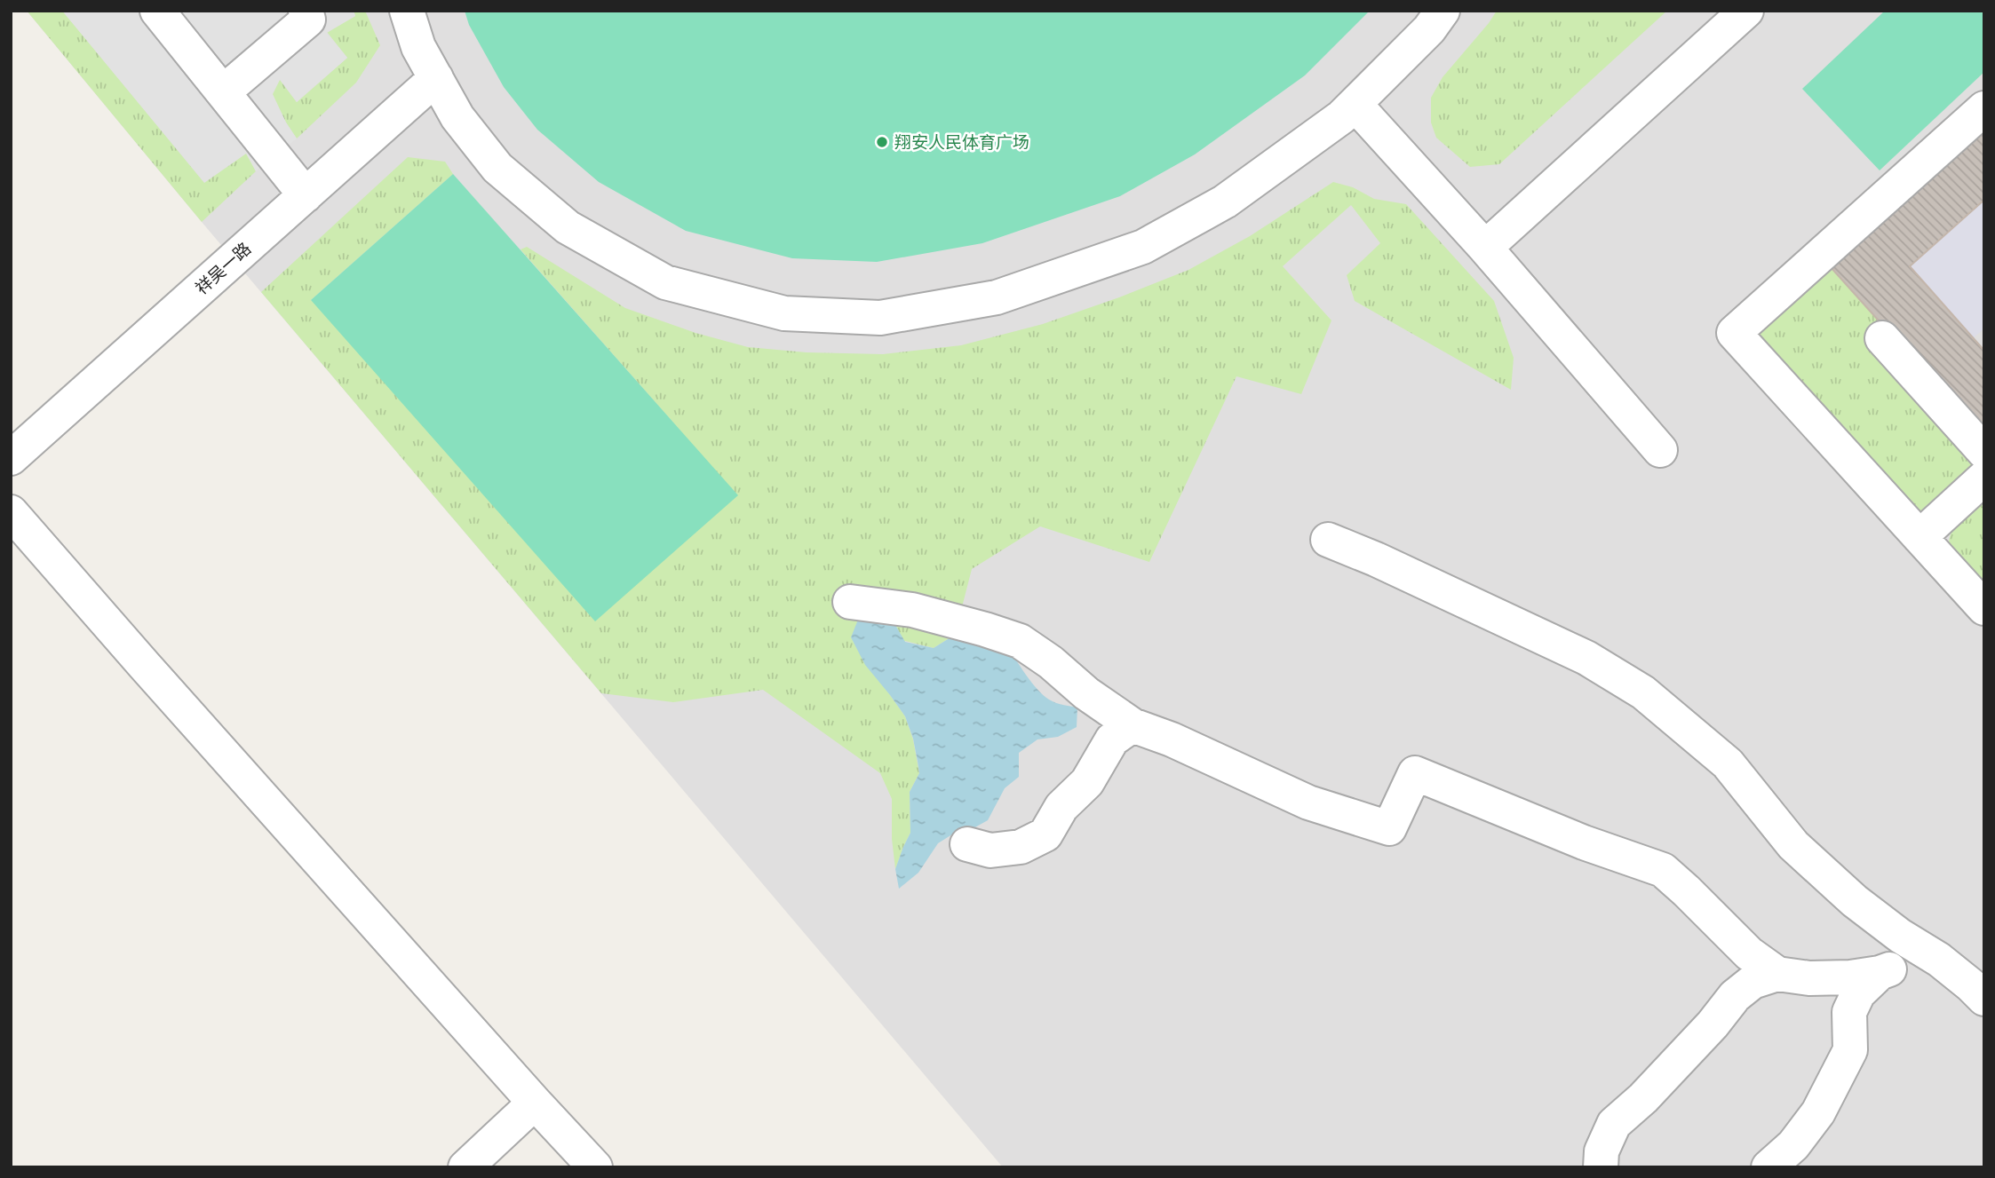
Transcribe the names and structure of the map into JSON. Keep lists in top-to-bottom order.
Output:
{
  "streets": {
    "street": ["祥吴一路"]
  },
  "places": ["翔安人民体育广场"]
}
